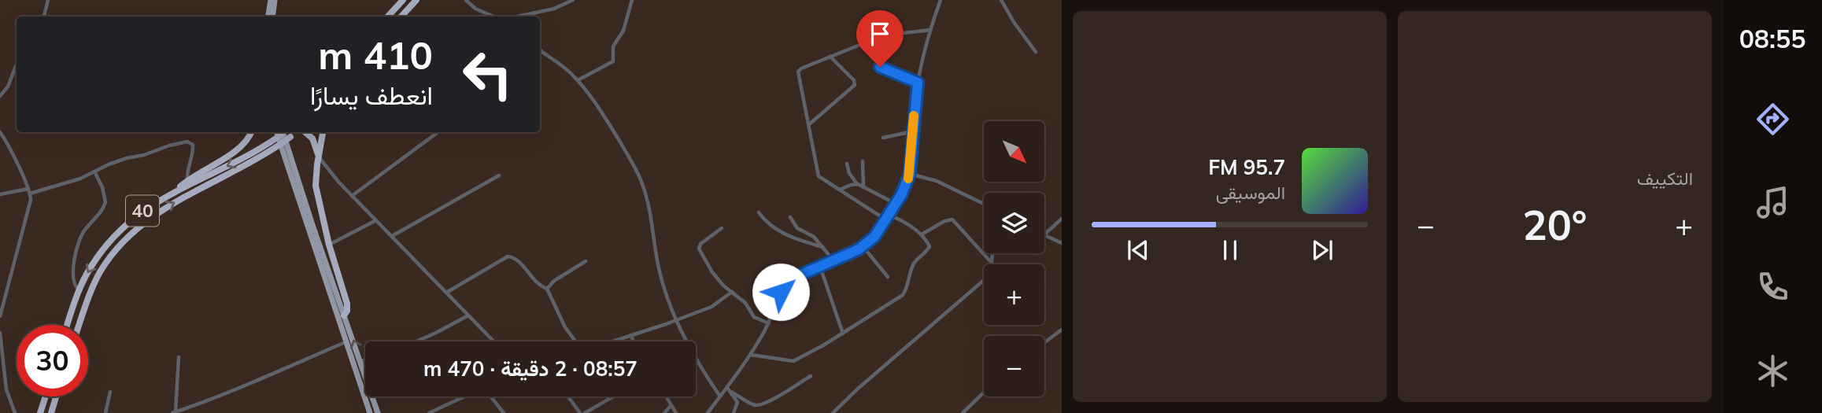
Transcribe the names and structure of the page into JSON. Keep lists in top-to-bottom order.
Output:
{
  "streets": {
    "highway": ["40"]
  },
  "north": "bottom right",
  "page": {
    "tabs": "08:55",
    "tile": "التكييف",
    "turn": ["410 m", "انعطف يسارًا"],
    "map_buttons": ["+", "−"],
    "song": ["95.7 FM", "الموسيقى"],
    "heat": ["−", "20°", "+"],
    "limit": "30",
    "trip": "08:57 · 2 دقيقة · 470 m"
  }
}
